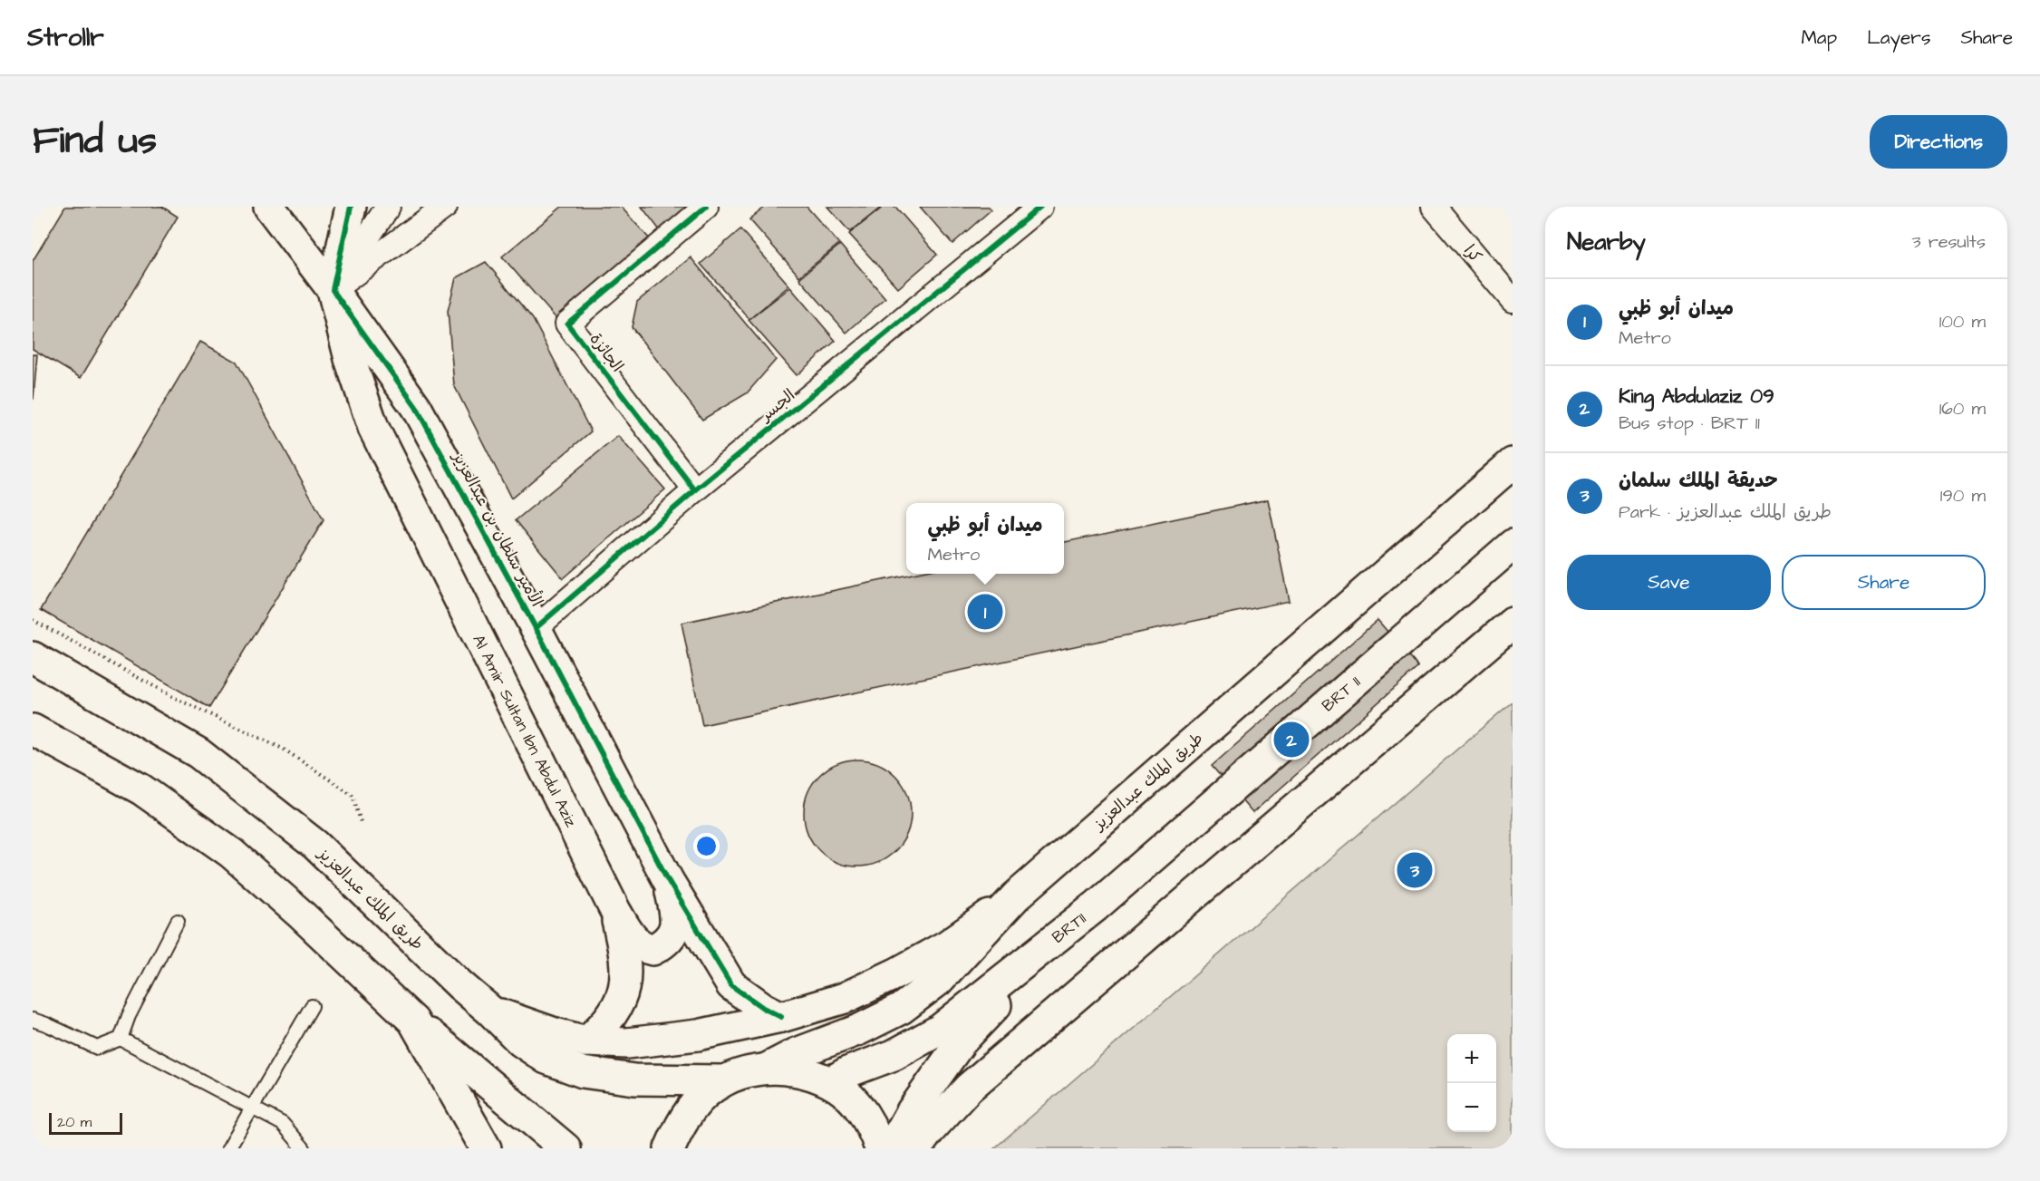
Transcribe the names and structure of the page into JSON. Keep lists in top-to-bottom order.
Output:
{
  "streets": {
    "main road": [
      "الأمير سلطان بن عبدالعزيز",
      "BRT 11",
      "Al Amir Sultan Ibn Abdul Aziz",
      "طريق الملك عبدالعزيز",
      "BRT11"
    ],
    "street": ["كرا", "الجائزة", "الجسر"]
  },
  "crossings": [
    ["الجائزة", "الجسر"],
    ["الجسر", "الأمير سلطان بن عبدالعزيز"],
    ["الأمير سلطان بن عبدالعزيز", "Al Amir Sultan Ibn Abdul Aziz"],
    ["BRT 11", "BRT11"]
  ],
  "scale_bar": "20 m",
  "page": {
    "header": "Strollr",
    "nav": ["Map", "Layers", "Share"],
    "title": "Find us",
    "buttons": [
      "Directions",
      ["Save", "Share"]
    ],
    "heading": ["Nearby", "3 results"],
    "list": [
      {
        "mark": "1",
        "name": "ميدان أبو ظبي",
        "note": "Metro",
        "value": "100 m"
      },
      {
        "mark": "2",
        "name": "King Abdulaziz 09",
        "note": "Bus stop · BRT 11",
        "value": "160 m"
      },
      {
        "mark": "3",
        "name": "حديقة الملك سلمان",
        "note": "Park · طريق الملك عبدالعزيز",
        "value": "190 m"
      }
    ],
    "popup": ["ميدان أبو ظبي", "Metro"],
    "pins": ["1", "2", "3"],
    "map_buttons": ["+", "−"],
    "scale": "20 m"
  }
}
